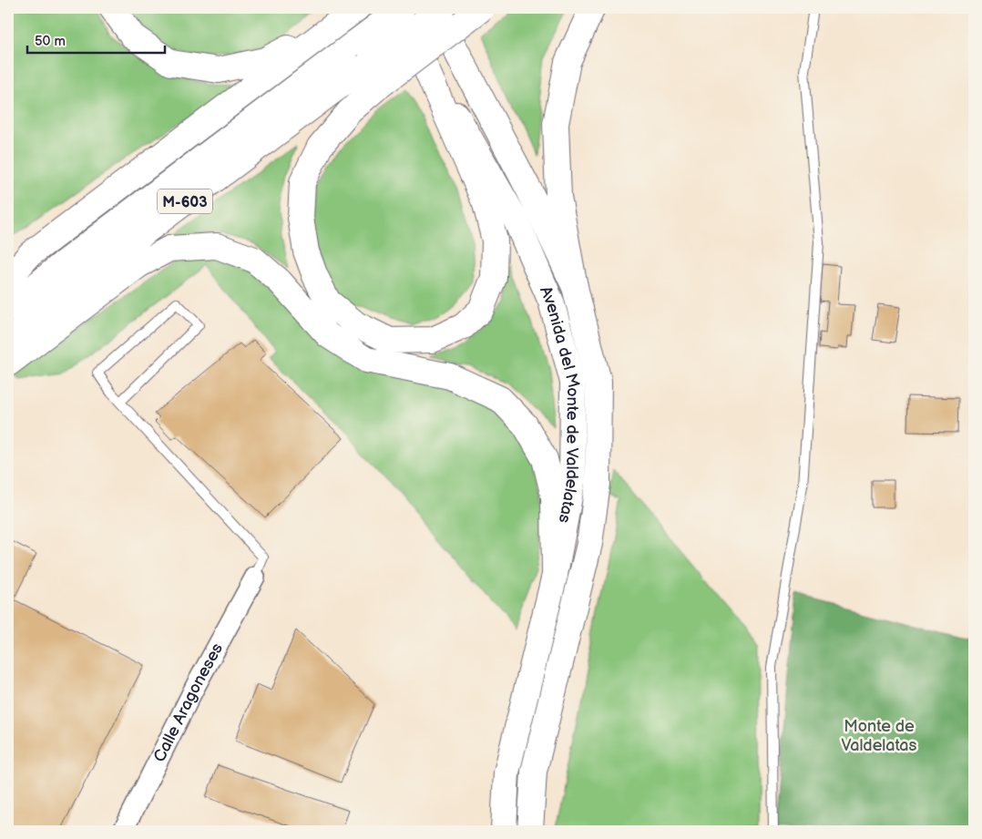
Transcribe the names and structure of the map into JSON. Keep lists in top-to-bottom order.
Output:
{
  "streets": {
    "main road": ["M-603", "Avenida del Monte de Valdelatas"],
    "street": ["Calle Aragoneses"]
  },
  "parks": ["Monte de Valdelatas"],
  "scale_bar": "50 m"
}
